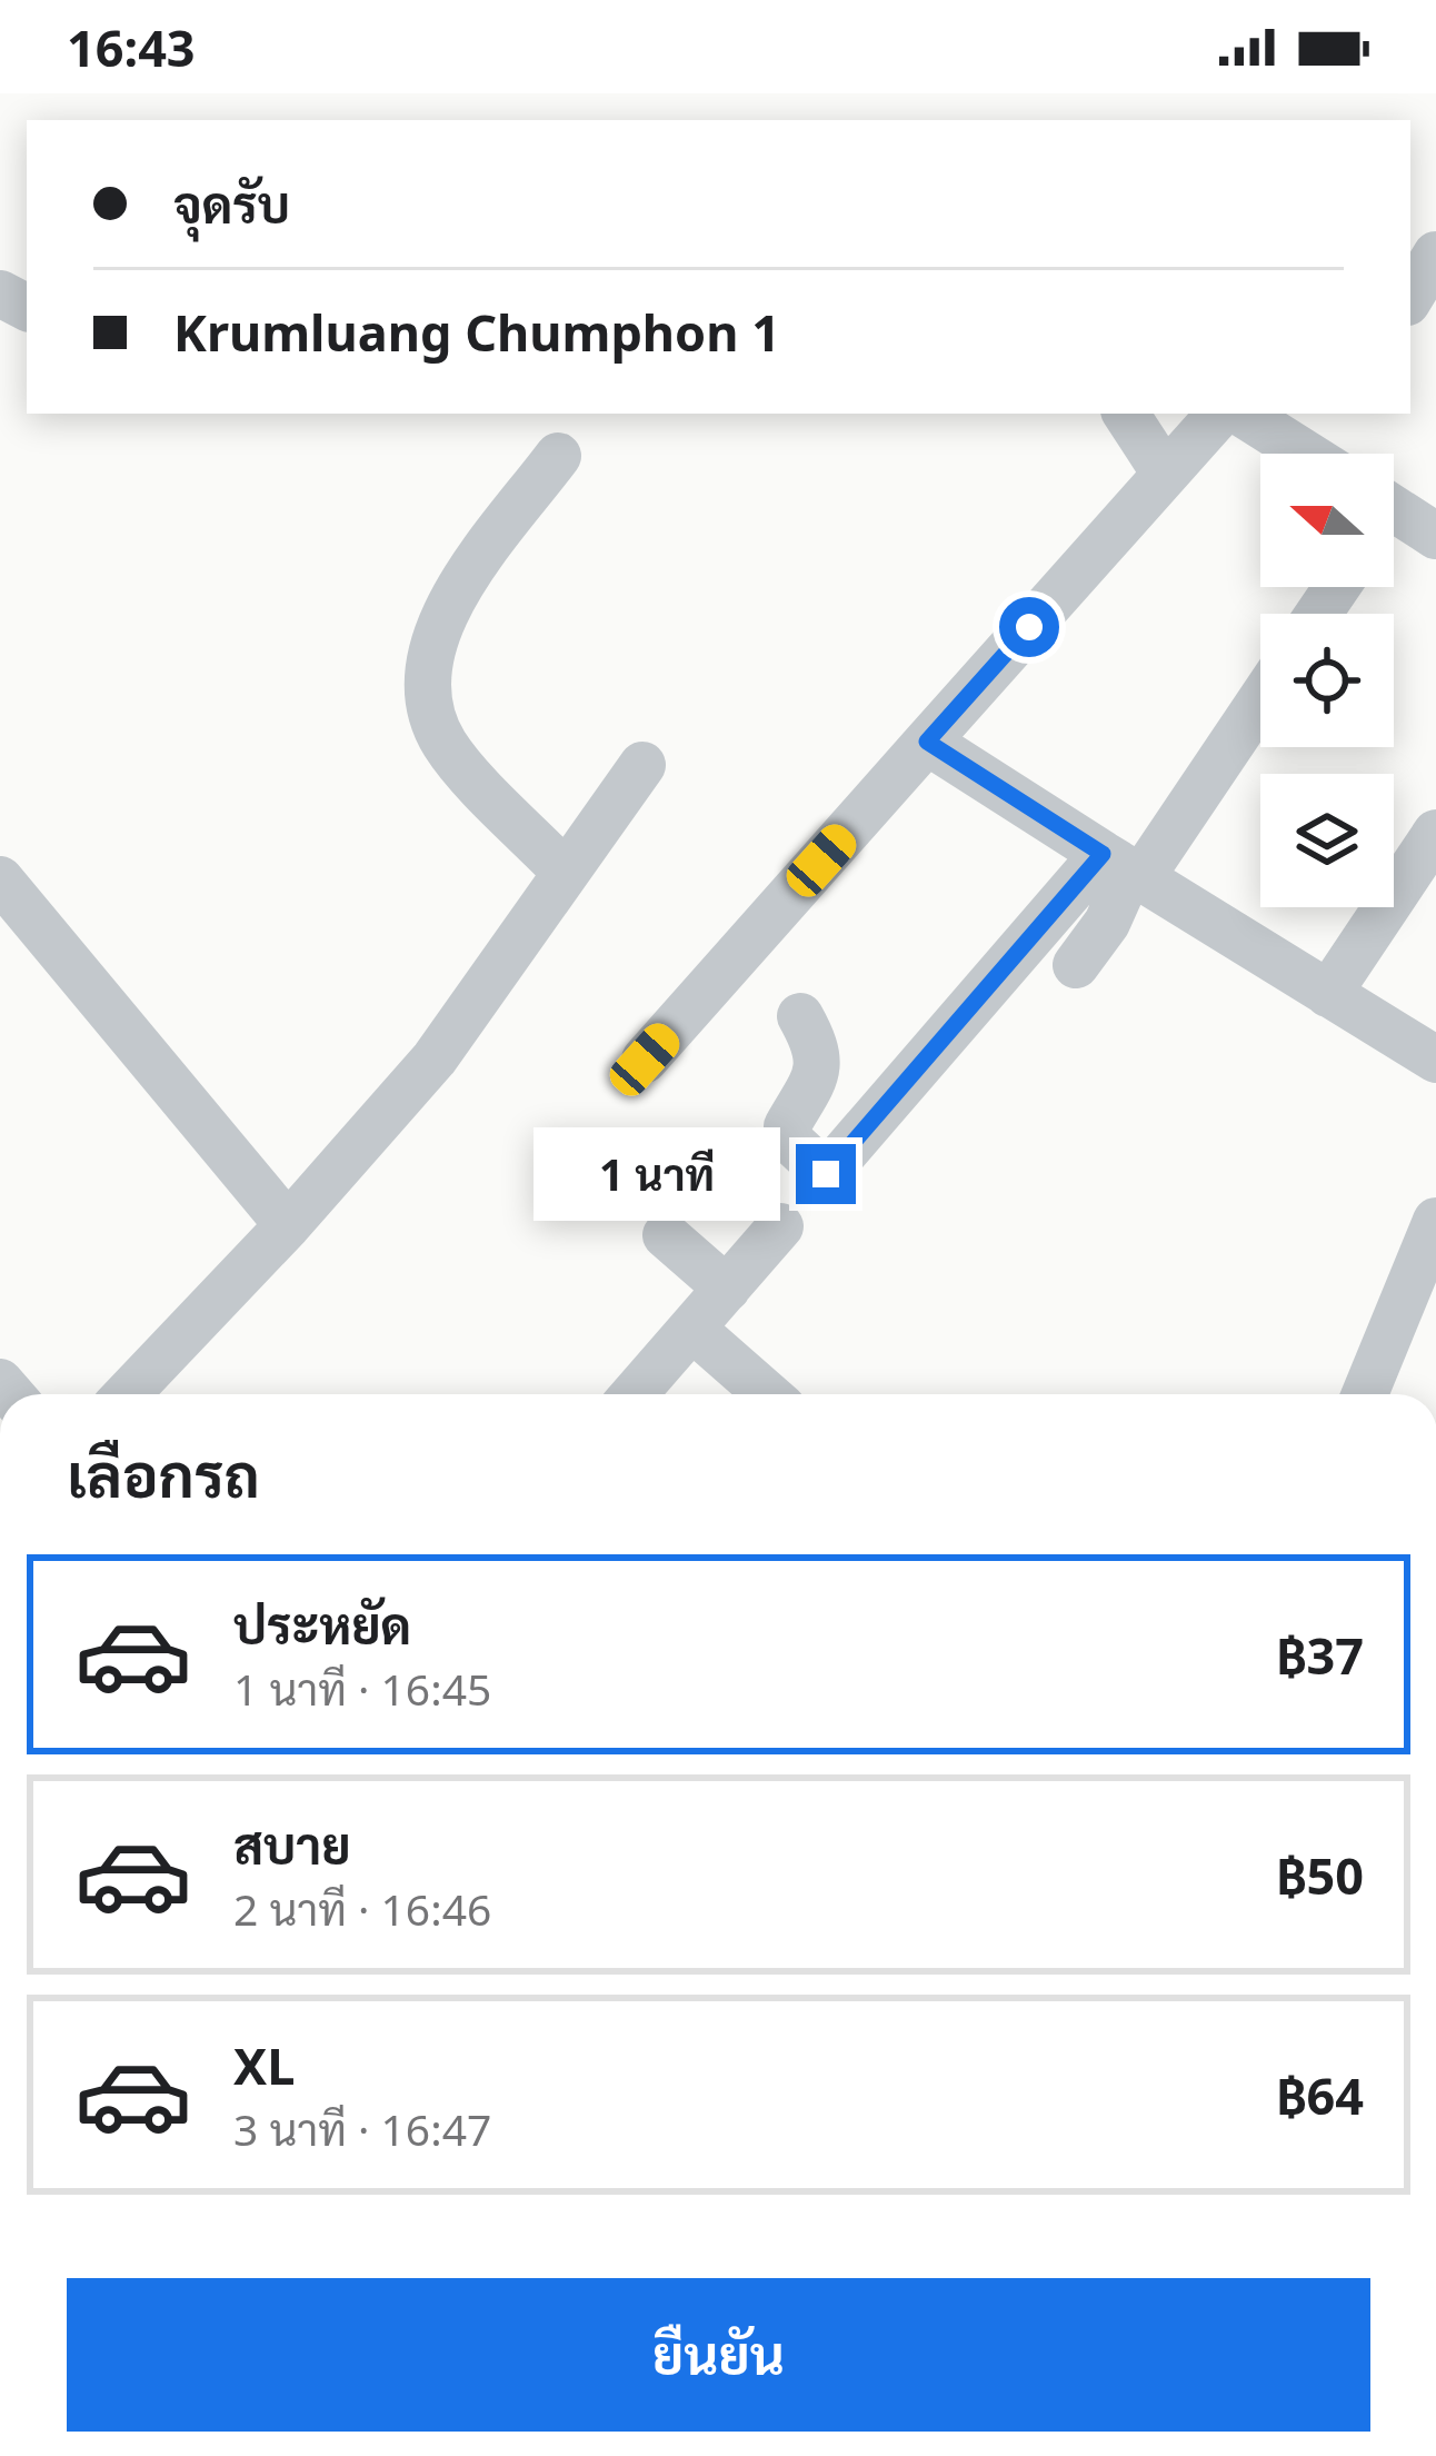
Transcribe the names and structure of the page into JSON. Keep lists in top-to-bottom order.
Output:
{
  "north": "left",
  "page": {
    "status": "16:43",
    "banner": ["จุดรับ", "Krumluang Chumphon 1"],
    "bubble": "1 นาที",
    "heading": "เลือกรถ",
    "list": [
      {
        "name": "ประหยัด",
        "note": "1 นาที · 16:45",
        "value": "฿37"
      },
      {
        "name": "สบาย",
        "note": "2 นาที · 16:46",
        "value": "฿50"
      },
      {
        "name": "XL",
        "note": "3 นาที · 16:47",
        "value": "฿64"
      }
    ],
    "buttons": "ยืนยัน"
  }
}
